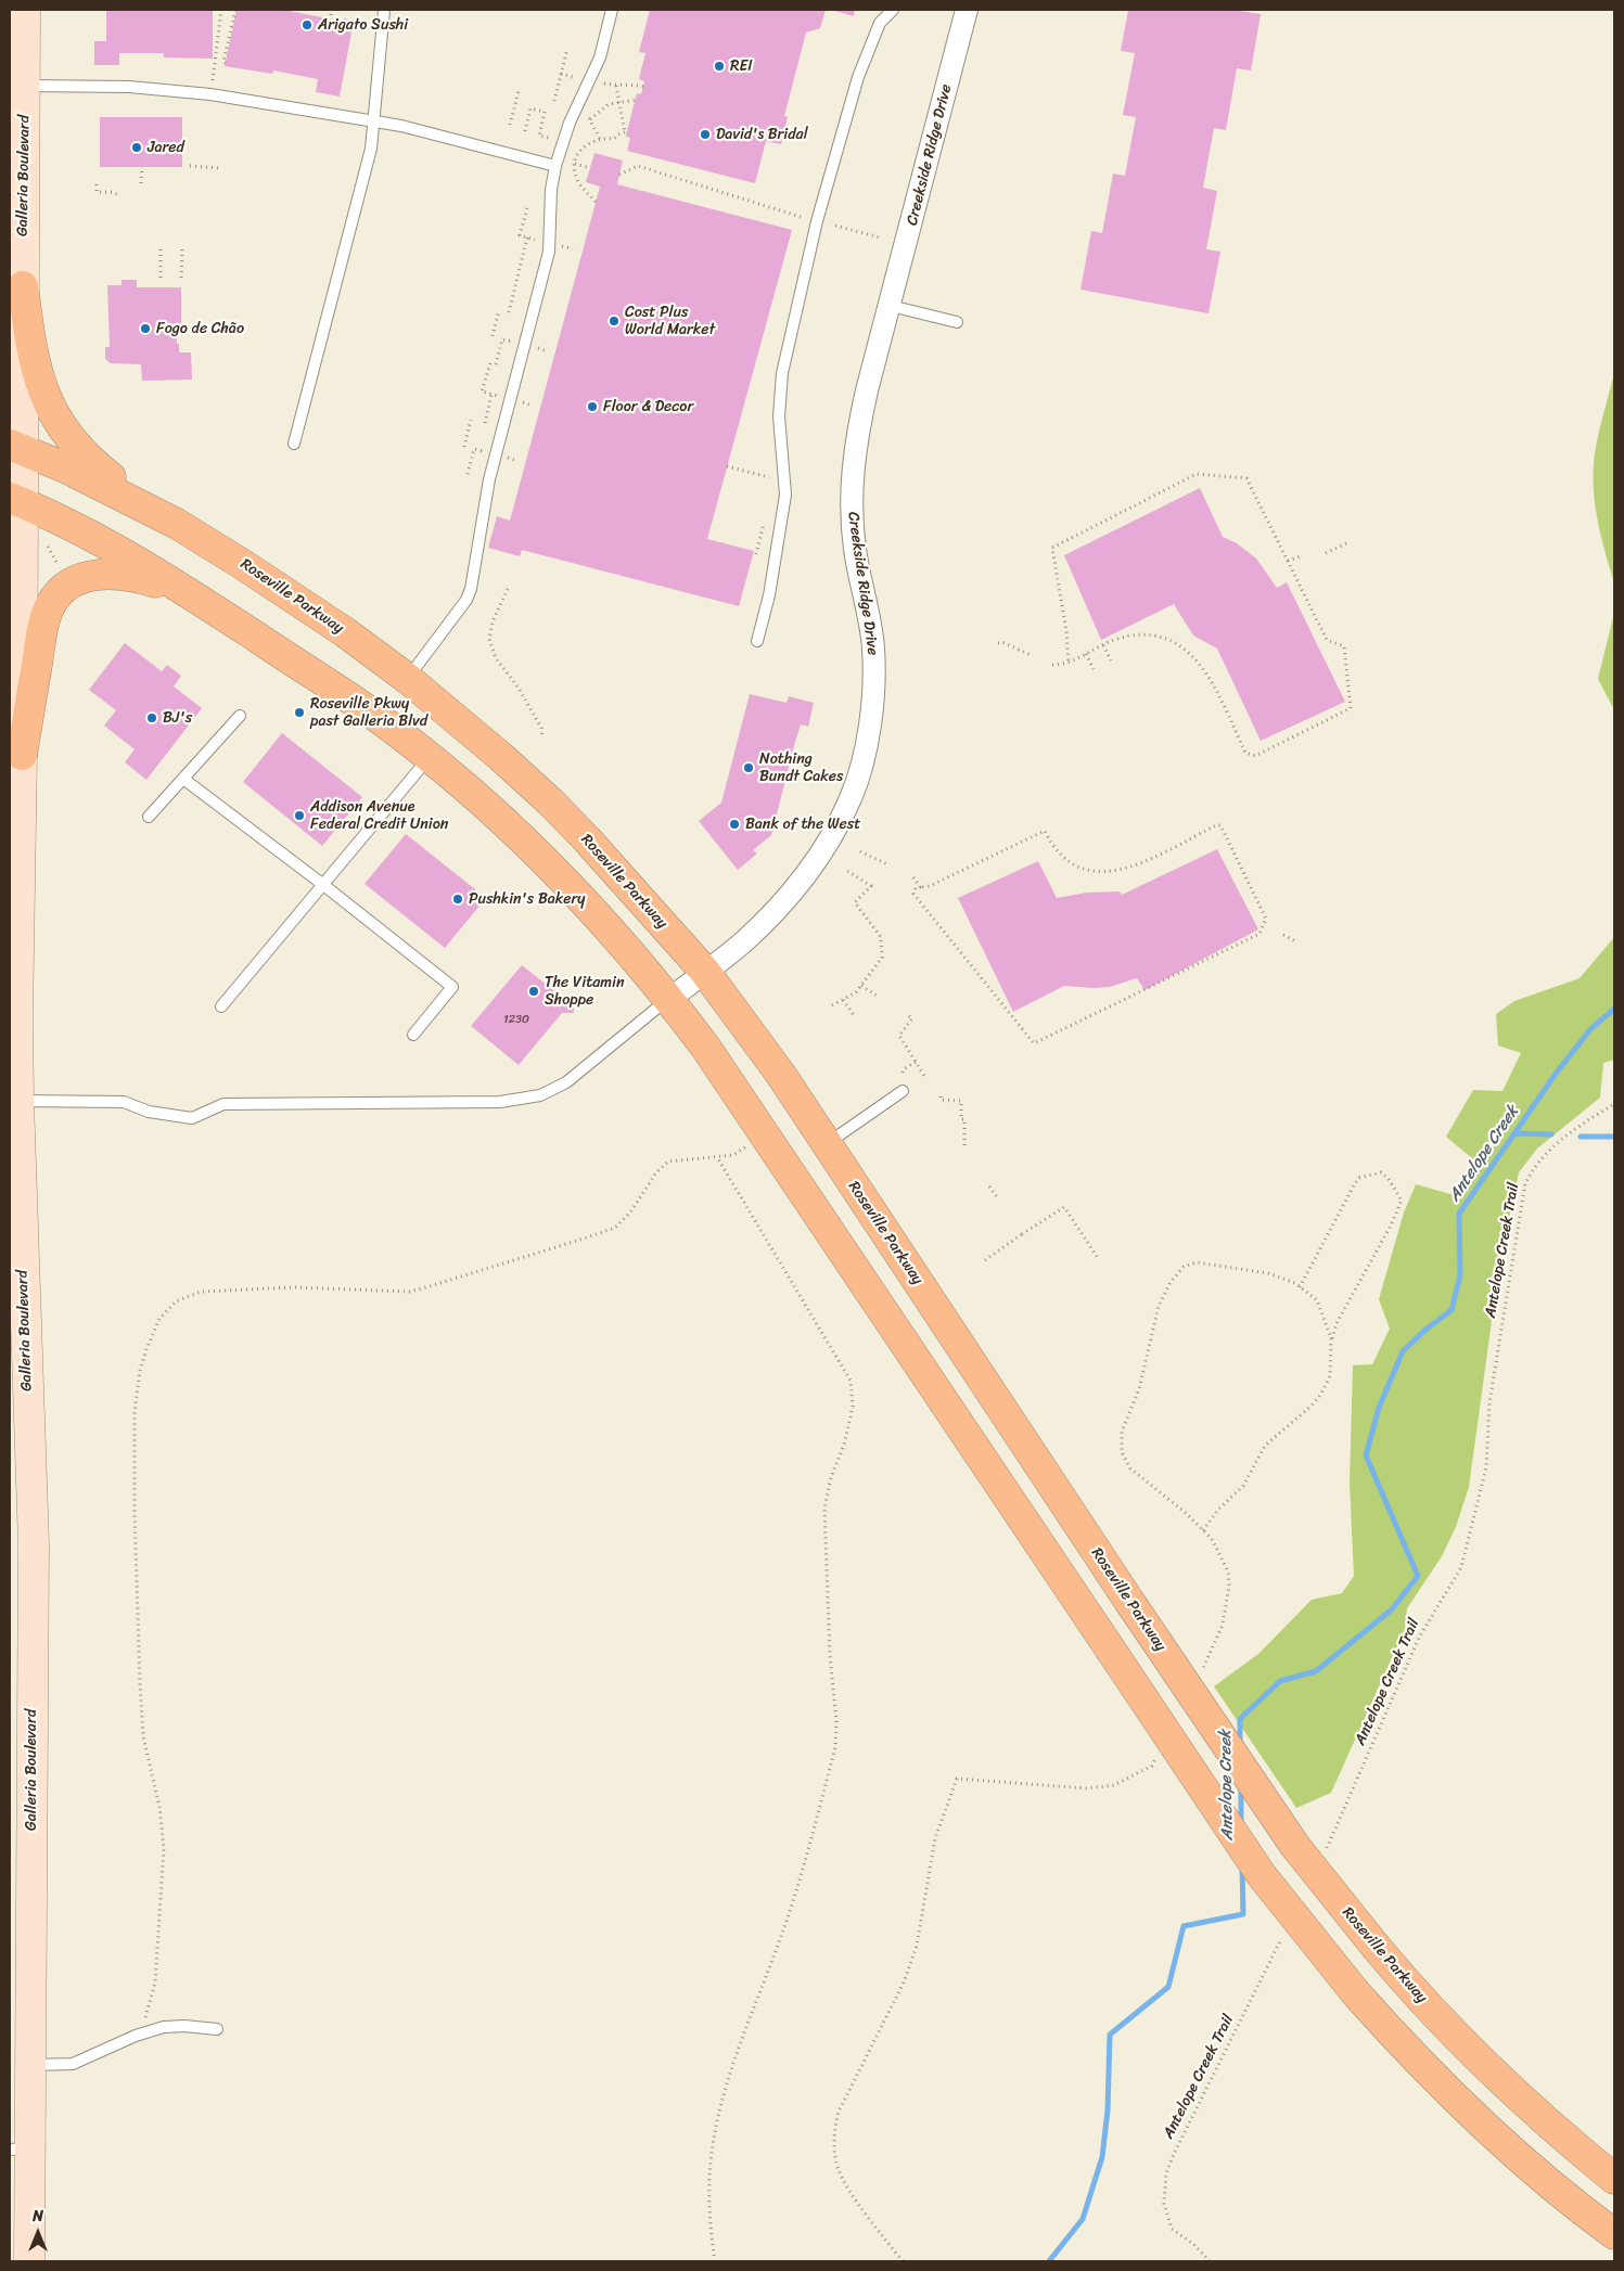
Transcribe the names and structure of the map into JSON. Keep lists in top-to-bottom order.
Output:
{
  "streets": {
    "main road": ["Galleria Boulevard", "Roseville Parkway"],
    "street": ["Creekside Ridge Drive"],
    "path": ["Antelope Creek Trail"]
  },
  "crossings": [
    ["Creekside Ridge Drive", "Roseville Parkway"],
    ["Galleria Boulevard", "Roseville Parkway"]
  ],
  "water": ["Antelope Creek"],
  "places": [
    "Arigato Sushi",
    "REI",
    "David's Bridal",
    "Jared",
    "Cost Plus World Market",
    "Fogo de Chão",
    "Floor & Decor",
    "Roseville Pkwy past Galleria Blvd",
    "BJ's",
    "Nothing Bundt Cakes",
    "Addison Avenue Federal Credit Union",
    "Bank of the West",
    "Pushkin's Bakery",
    "The Vitamin Shoppe"
  ],
  "house_numbers": ["1230"],
  "north": "top"
}
